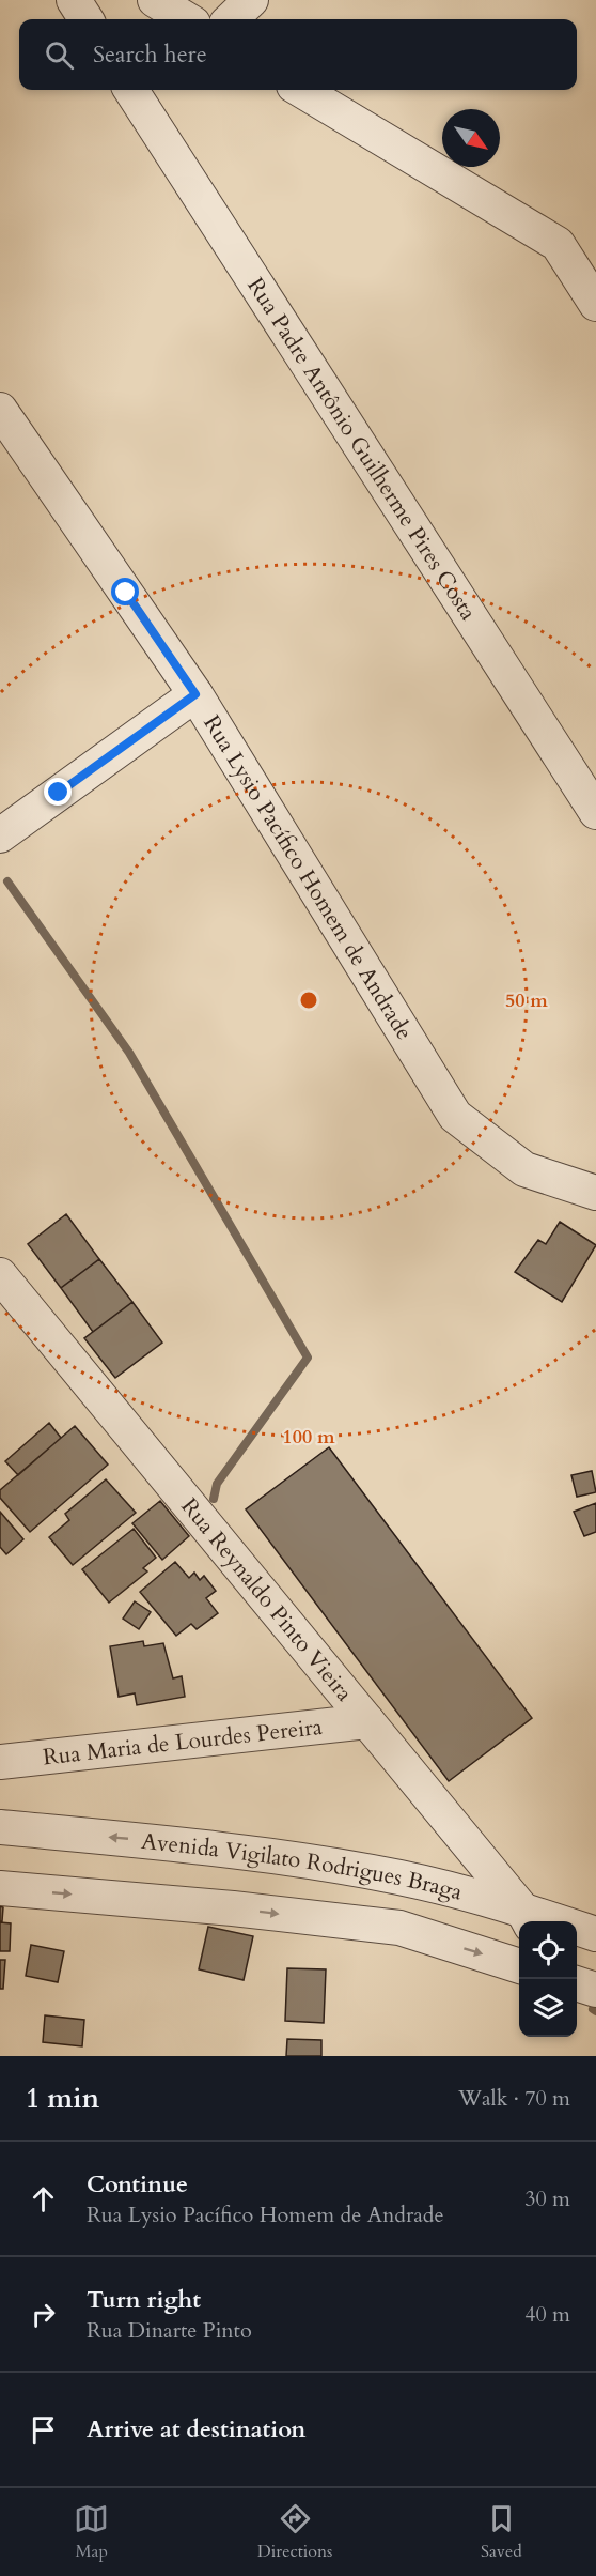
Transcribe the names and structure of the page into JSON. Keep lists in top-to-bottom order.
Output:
{
  "streets": {
    "street": [
      "Rua Padre Antônio Guilherme Pires Costa",
      "Rua Lysio Pacífico Homem de Andrade",
      "Rua Reynaldo Pinto Vieira",
      "Rua Maria de Lourdes Pereira",
      "Avenida Vigilato Rodrigues Braga"
    ]
  },
  "crossings": [
    ["Rua Reynaldo Pinto Vieira", "Rua Maria de Lourdes Pereira"],
    ["Rua Reynaldo Pinto Vieira", "Avenida Vigilato Rodrigues Braga"]
  ],
  "north": "bottom right",
  "page": {
    "search": "Search here",
    "heading": ["1 min", "Walk · 70 m"],
    "list": [
      ["Continue", "Rua Lysio Pacífico Homem de Andrade", "30 m"],
      ["Turn right", "Rua Dinarte Pinto", "40 m"],
      "Arrive at destination"
    ],
    "nav": ["Map", "Directions", "Saved"]
  },
  "rings": ["50 m", "100 m"]
}
